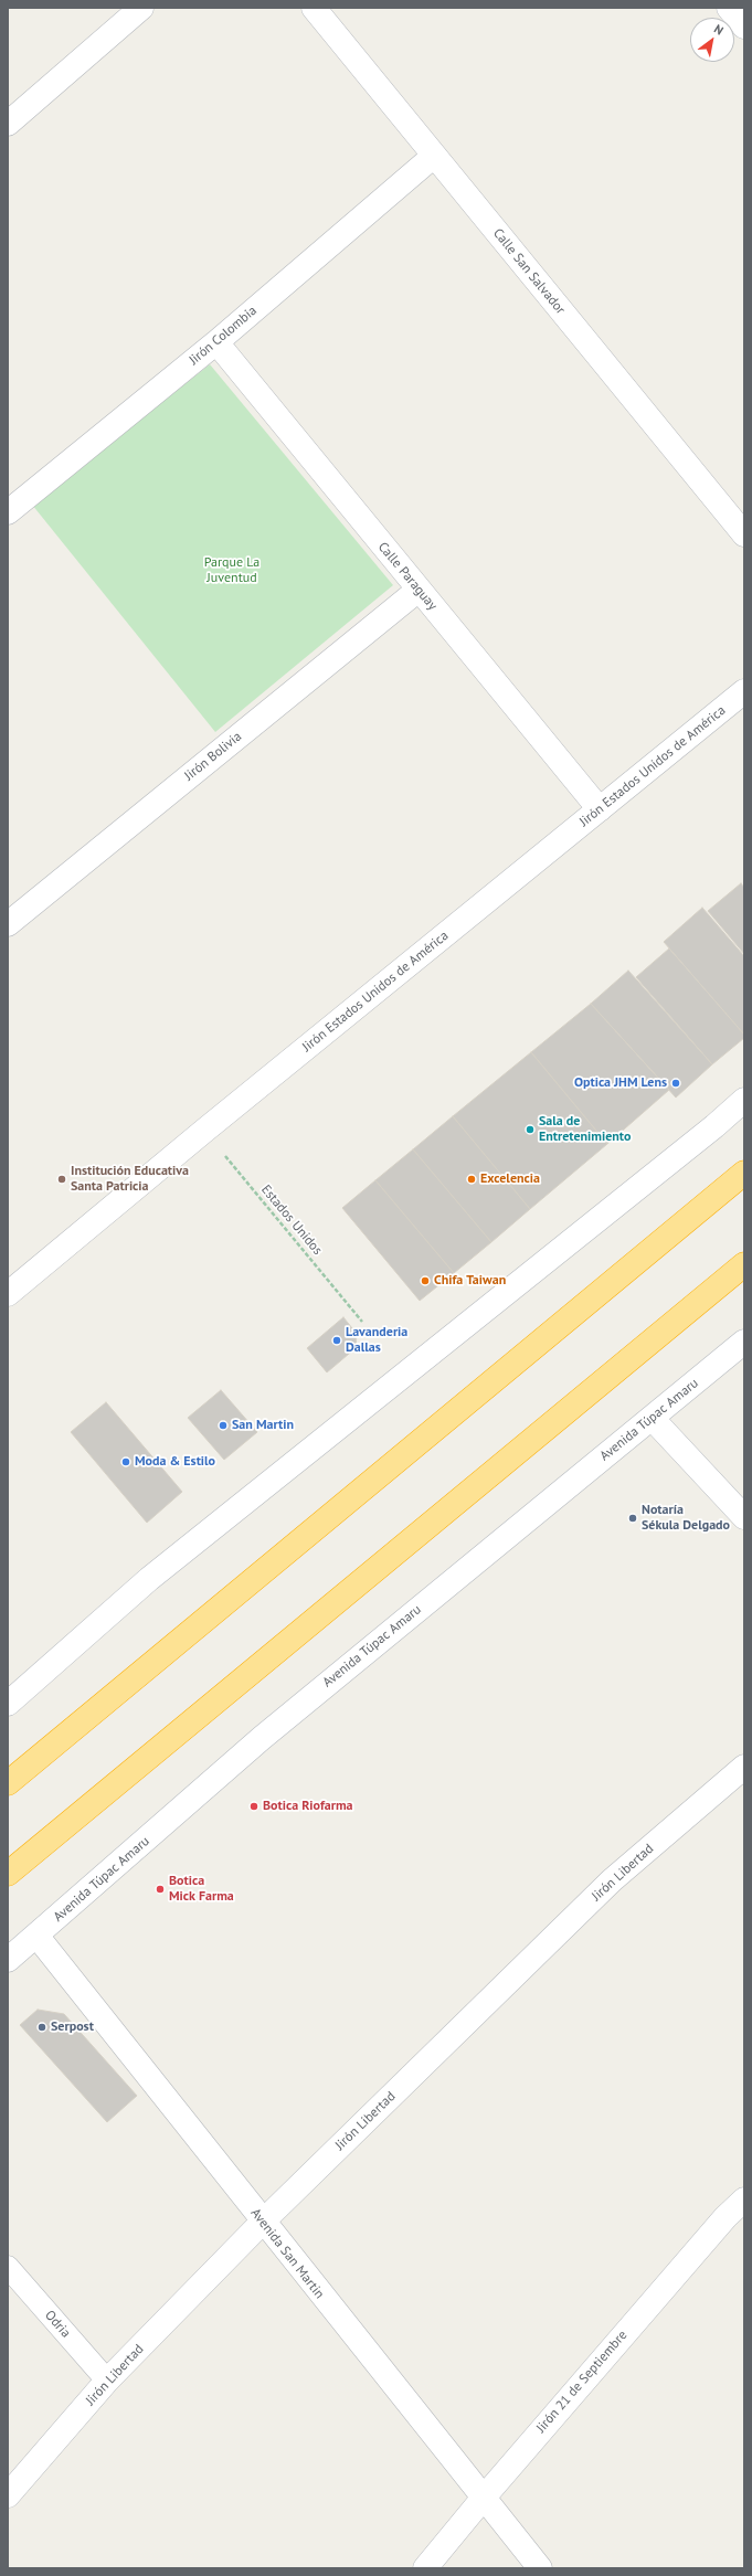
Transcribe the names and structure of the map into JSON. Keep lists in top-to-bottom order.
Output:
{
  "streets": {
    "street": [
      "Calle San Salvador",
      "Jirón Colombia",
      "Calle Paraguay",
      "Jirón Bolivia",
      "Jirón Estados Unidos de América",
      "Avenida Túpac Amaru",
      "Jirón Libertad",
      "Avenida San Martin",
      "Jirón 21 de Septiembre"
    ],
    "lane": ["Odria"],
    "path": ["Estados Unidos"]
  },
  "crossings": [
    ["Calle San Salvador", "Jirón Colombia"],
    ["Jirón Colombia", "Calle Paraguay"],
    ["Calle Paraguay", "Jirón Bolivia"],
    ["Calle Paraguay", "Jirón Estados Unidos de América"],
    ["Jirón Estados Unidos de América", "Estados Unidos"],
    ["Avenida Túpac Amaru", "Avenida San Martin"],
    ["Jirón Libertad", "Avenida San Martin"],
    ["Jirón Libertad", "Odria"],
    ["Avenida San Martin", "Jirón 21 de Septiembre"]
  ],
  "parks": ["Parque La Juventud"],
  "places": [
    "Optica JHM Lens",
    "Sala de Entretenimiento",
    "Institución Educativa Santa Patricia",
    "Excelencia",
    "Chifa Taiwan",
    "Lavanderia Dallas",
    "San Martin",
    "Moda & Estilo",
    "Notaría Sékula Delgado",
    "Botica Riofarma",
    "Botica Mick Farma",
    "Serpost"
  ],
  "north": "top right"
}
